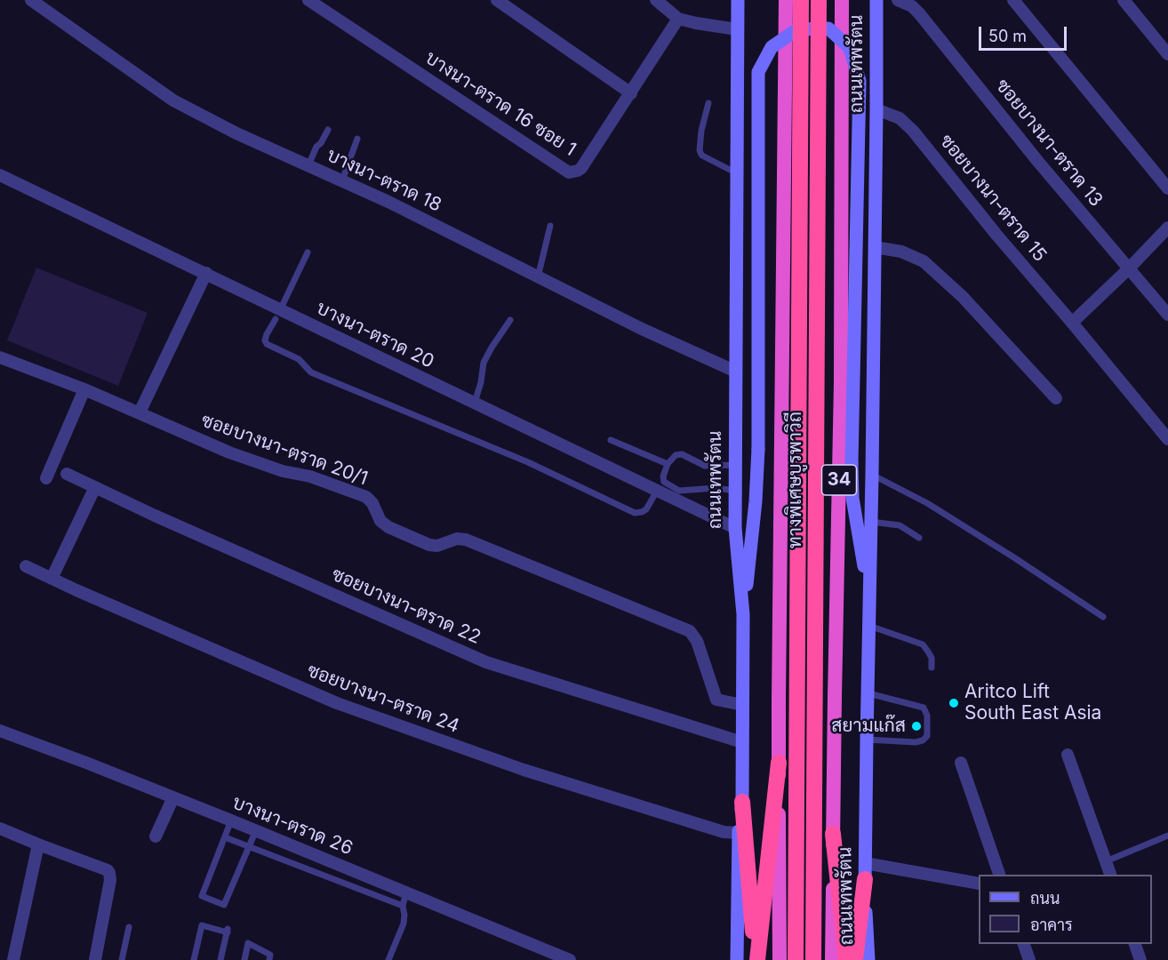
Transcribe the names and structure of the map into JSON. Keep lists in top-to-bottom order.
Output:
{
  "streets": {
    "highway": ["ถนนเทพรัตน", "ทางพิเศษบูรพาวิถี", "34"],
    "street": [
      "บางนา-ตราด 16 ซอย 1",
      "ซอยบางนา-ตราด 13",
      "บางนา-ตราด 18",
      "ซอยบางนา-ตราด 15",
      "บางนา-ตราด 20",
      "ซอยบางนา-ตราด 20/1",
      "ซอยบางนา-ตราด 22",
      "ซอยบางนา-ตราด 24",
      "บางนา-ตราด 26"
    ]
  },
  "crossings": [
    ["ถนนเทพรัตน", "บางนา-ตราด 18"],
    ["ถนนเทพรัตน", "ซอยบางนา-ตราด 15"],
    ["ถนนเทพรัตน", "บางนา-ตราด 20"],
    ["ถนนเทพรัตน", "ซอยบางนา-ตราด 20/1"],
    ["ถนนเทพรัตน", "ซอยบางนา-ตราด 22"],
    ["ถนนเทพรัตน", "ซอยบางนา-ตราด 24"]
  ],
  "places": ["Aritco Lift South East Asia", "สยามแก๊ส"],
  "legend": ["ถนน", "อาคาร"],
  "scale_bar": "50 m"
}
